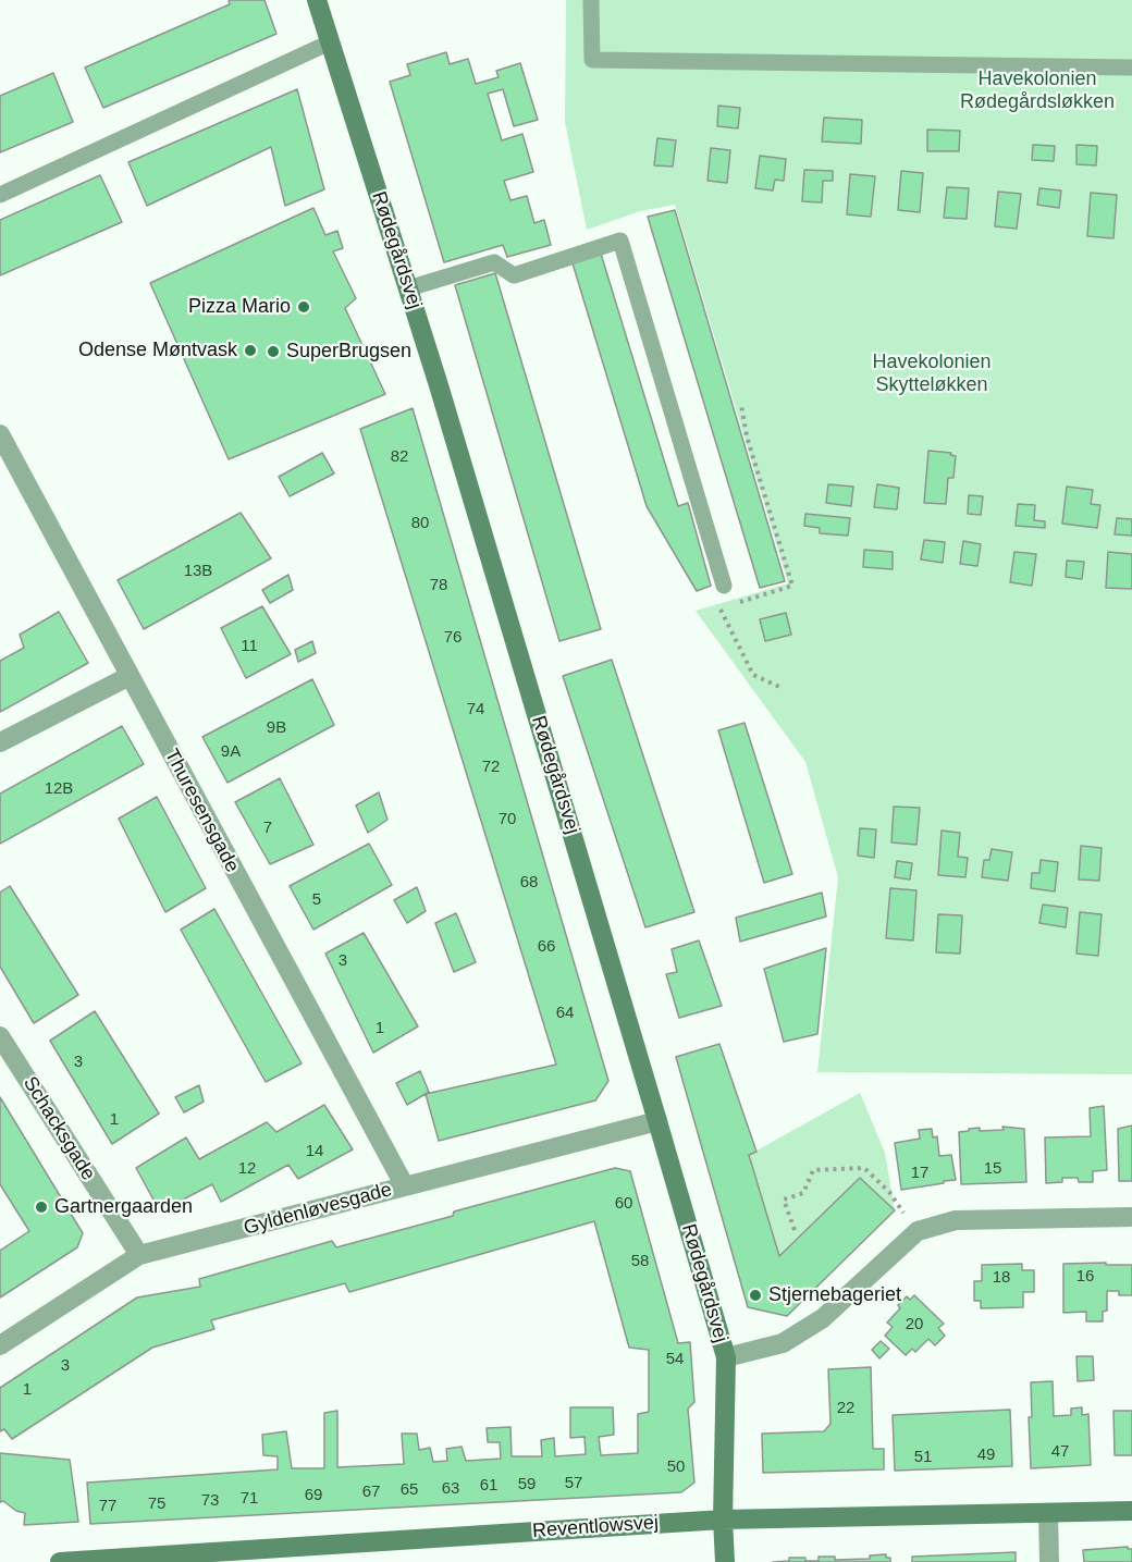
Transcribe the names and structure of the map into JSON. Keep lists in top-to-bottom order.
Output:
{
  "streets": {
    "street": [
      "Rødegårdsvej",
      "Thuresensgade",
      "Schacksgade",
      "Gyldenløvesgade",
      "Reventlowsvej"
    ]
  },
  "crossings": [
    ["Rødegårdsvej", "Gyldenløvesgade"],
    ["Rødegårdsvej", "Reventlowsvej"],
    ["Thuresensgade", "Gyldenløvesgade"],
    ["Schacksgade", "Gyldenløvesgade"]
  ],
  "parks": ["Havekolonien Rødegårdsløkken", "Havekolonien Skytteløkken"],
  "places": [
    "Pizza Mario",
    "Odense Møntvask",
    "SuperBrugsen",
    "Gartnergaarden",
    "Stjernebageriet"
  ],
  "house_numbers": [
    "82",
    "80",
    "13B",
    "78",
    "76",
    "11",
    "74",
    "9B",
    "9A",
    "72",
    "12B",
    "70",
    "7",
    "68",
    "5",
    "66",
    "3",
    "64",
    "1",
    "3",
    "1",
    "14",
    "12",
    "15",
    "17",
    "60",
    "58",
    "16",
    "18",
    "20",
    "54",
    "3",
    "1",
    "22",
    "47",
    "49",
    "51",
    "50",
    "57",
    "59",
    "61",
    "63",
    "65",
    "67",
    "69",
    "71",
    "73",
    "75",
    "77"
  ]
}
